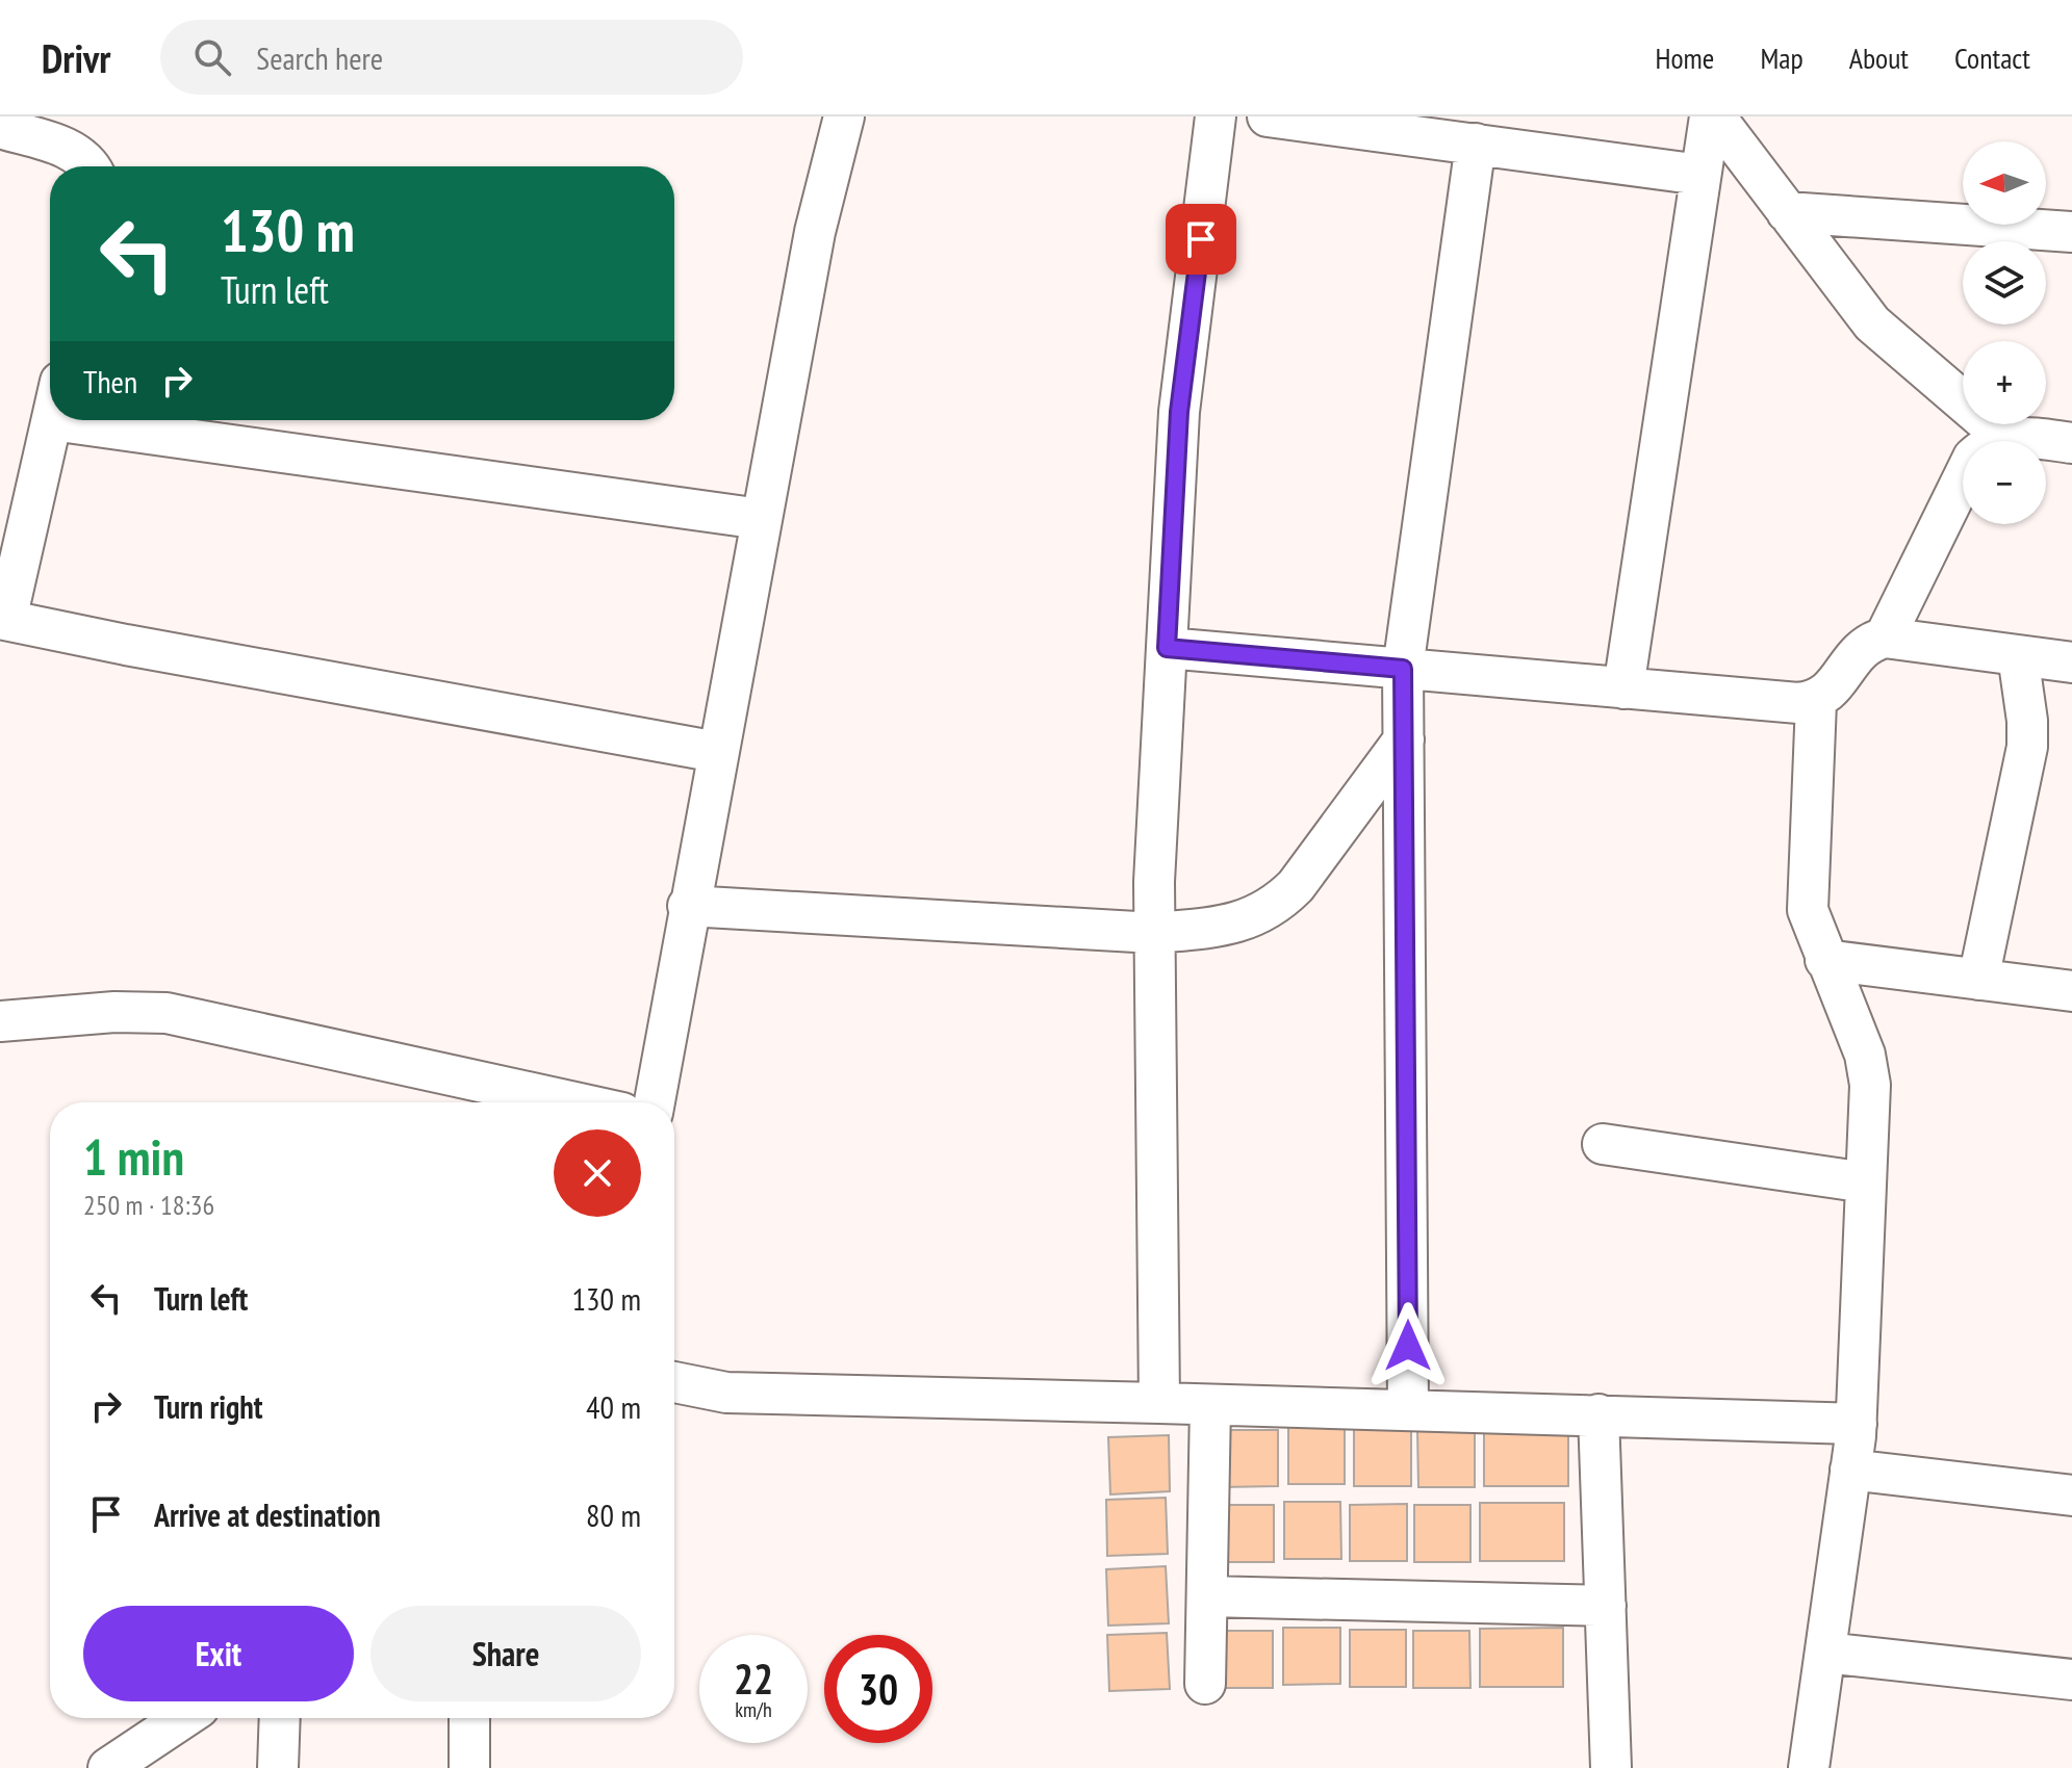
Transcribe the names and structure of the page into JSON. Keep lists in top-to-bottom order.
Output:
{
  "north": "left",
  "page": {
    "header": "Drivr",
    "search": "Search here",
    "nav": [
      "Home",
      "Map",
      "About",
      "Contact"
    ],
    "map_buttons": ["+", "−"],
    "turn": ["130 m", "Turn left"],
    "then": "Then",
    "heading": ["1 min", "250 m · 18:36"],
    "list": [
      {
        "name": "Turn left",
        "value": "130 m"
      },
      {
        "name": "Turn right",
        "value": "40 m"
      },
      {
        "name": "Arrive at destination",
        "value": "80 m"
      }
    ],
    "buttons": ["Exit", "Share"],
    "speed": "22 km/h",
    "limit": "30"
  }
}
